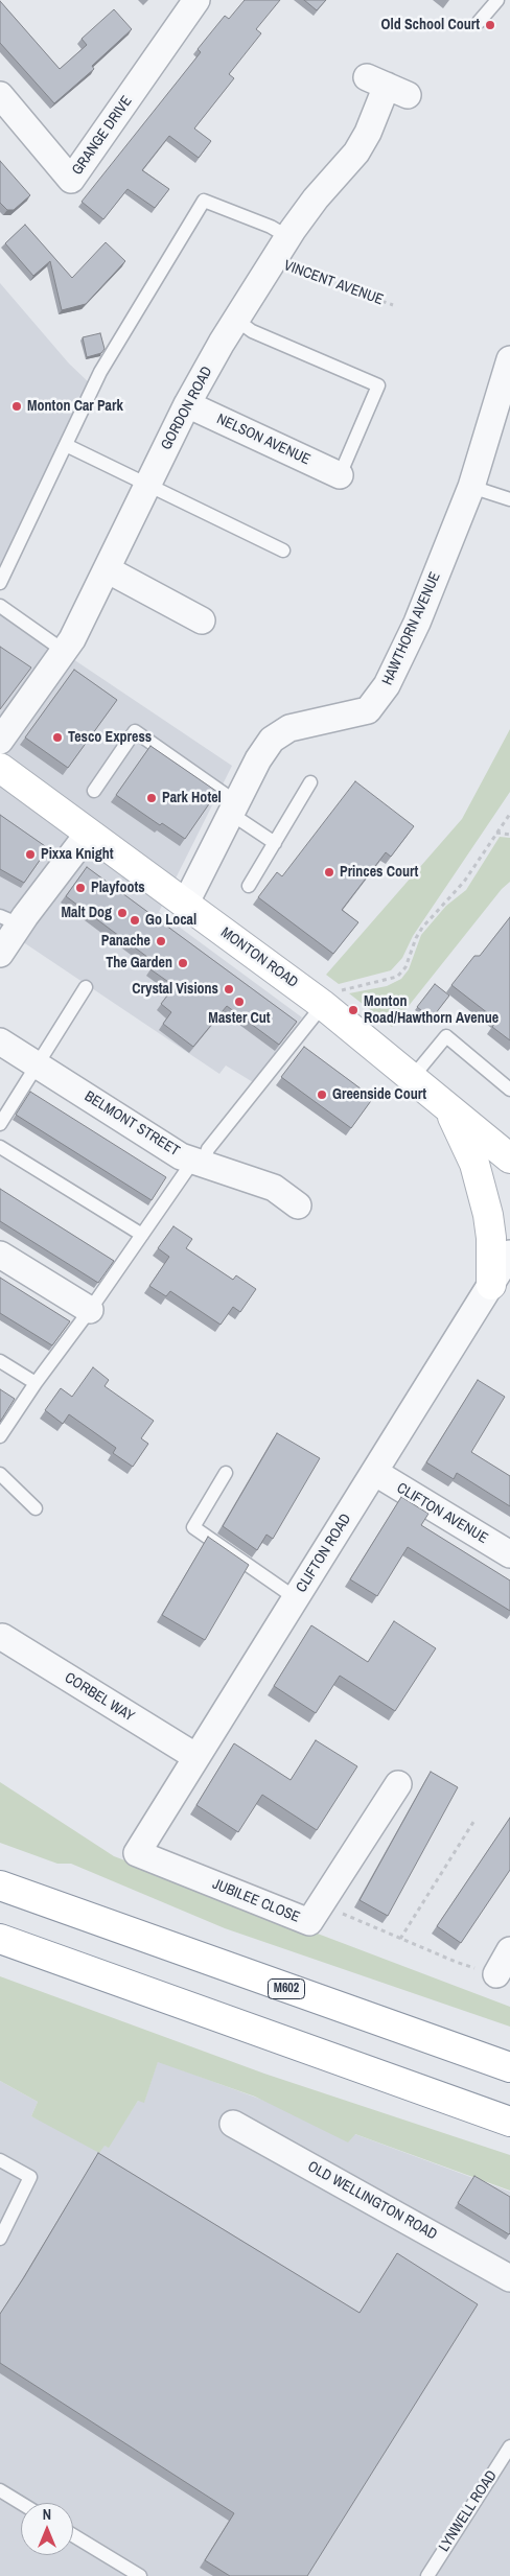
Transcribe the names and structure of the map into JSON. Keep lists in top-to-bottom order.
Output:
{
  "streets": {
    "main road": ["MONTON ROAD", "M602"],
    "street": [
      "GRANGE DRIVE",
      "GORDON ROAD",
      "NELSON AVENUE",
      "HAWTHORN AVENUE",
      "BELMONT STREET",
      "CLIFTON AVENUE",
      "CLIFTON ROAD",
      "CORBEL WAY",
      "JUBILEE CLOSE",
      "OLD WELLINGTON ROAD"
    ],
    "lane": ["LYNWELL ROAD"],
    "path": ["VINCENT AVENUE"]
  },
  "crossings": [
    ["VINCENT AVENUE", "GORDON ROAD"],
    ["GORDON ROAD", "NELSON AVENUE"],
    ["HAWTHORN AVENUE", "MONTON ROAD"],
    ["CLIFTON AVENUE", "CLIFTON ROAD"],
    ["CLIFTON ROAD", "CORBEL WAY"],
    ["CLIFTON ROAD", "JUBILEE CLOSE"]
  ],
  "places": [
    "Old School Court",
    "Monton Car Park",
    "Tesco Express",
    "Park Hotel",
    "Pixxa Knight",
    "Princes Court",
    "Playfoots",
    "Malt Dog",
    "Go Local",
    "Panache",
    "The Garden",
    "Crystal Visions",
    "Master Cut",
    "Monton Road/Hawthorn Avenue",
    "Greenside Court"
  ],
  "north": "top"
}
